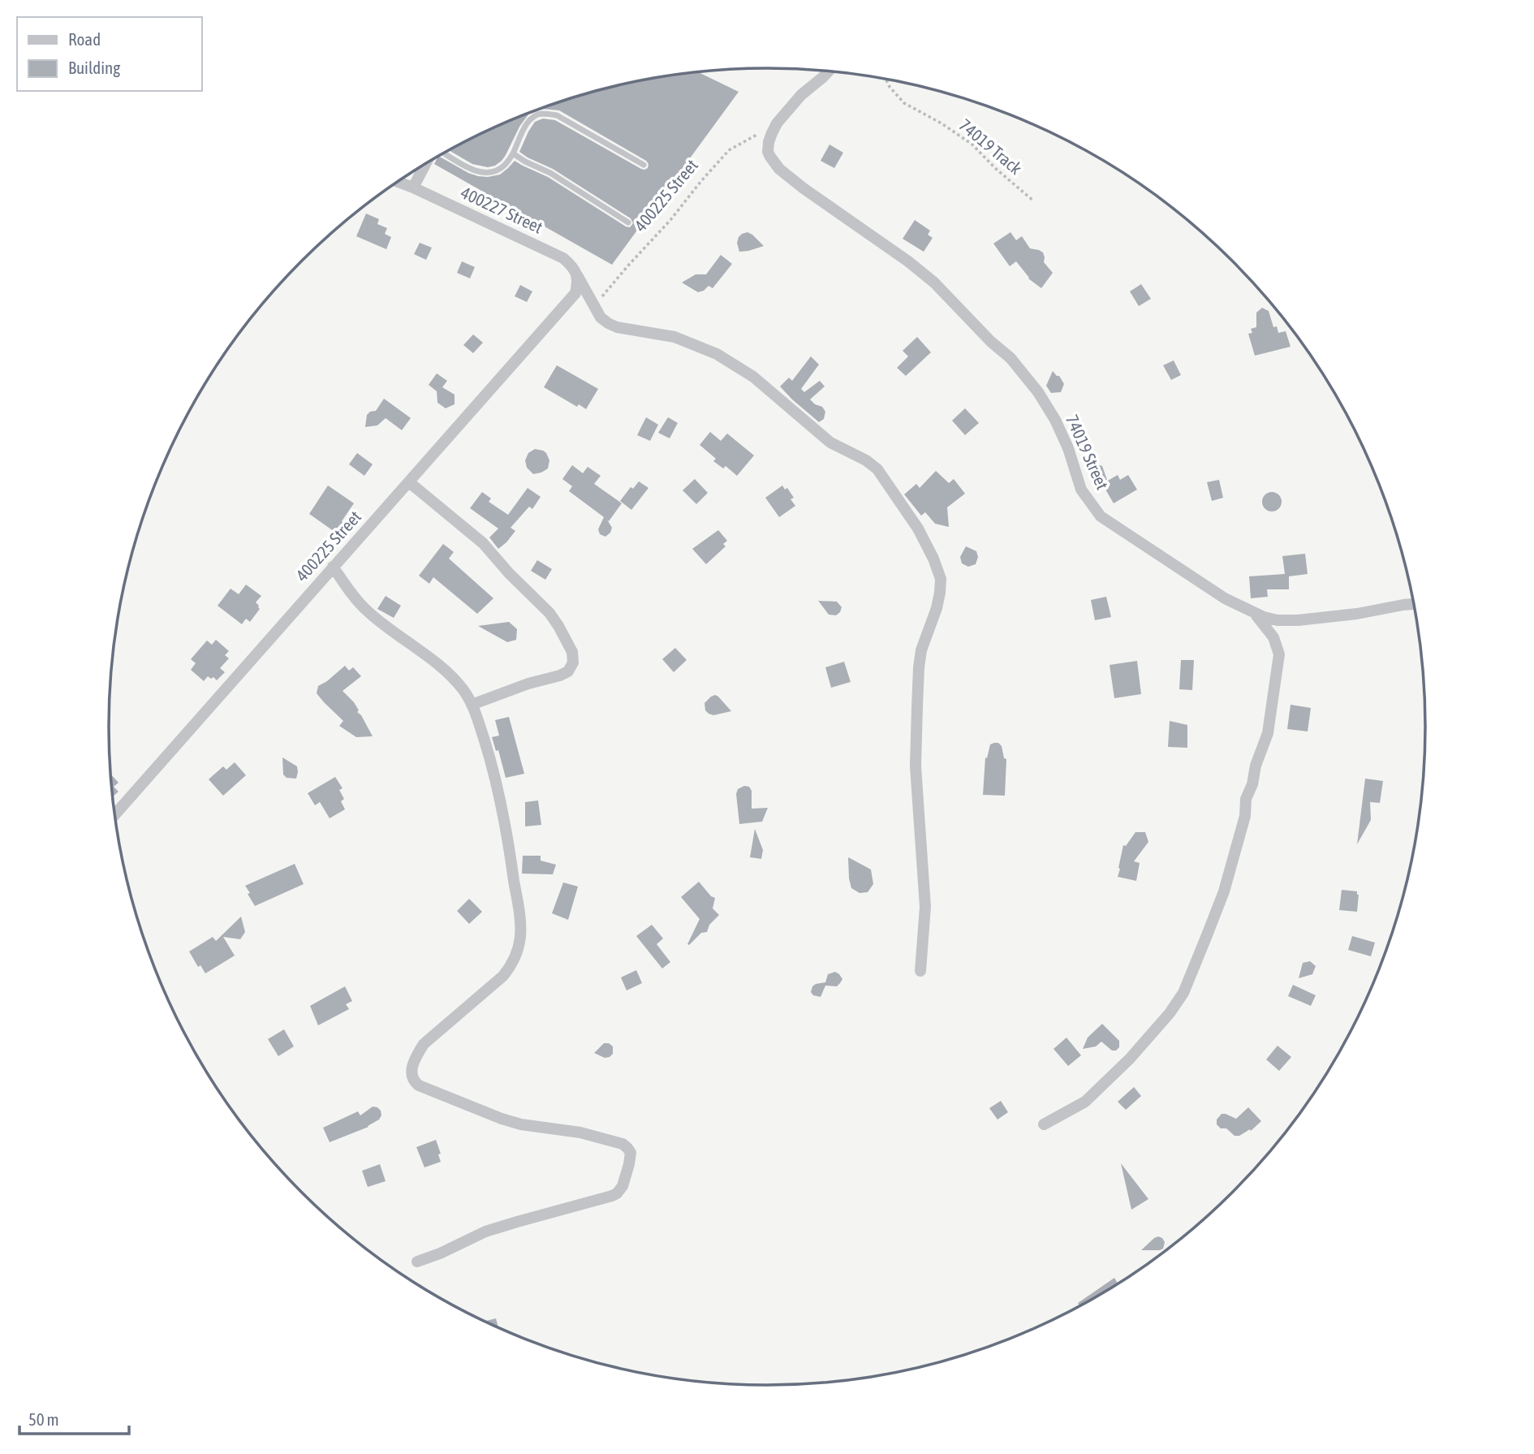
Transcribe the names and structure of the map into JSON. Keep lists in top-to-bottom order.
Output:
{
  "streets": {
    "street": ["400225 Street", "400227 Street", "74019 Street"],
    "path": ["74019 Track"]
  },
  "crossings": [
    ["400225 Street", "400227 Street"]
  ],
  "legend": ["Road", "Building"],
  "scale_bar": "50 m"
}
